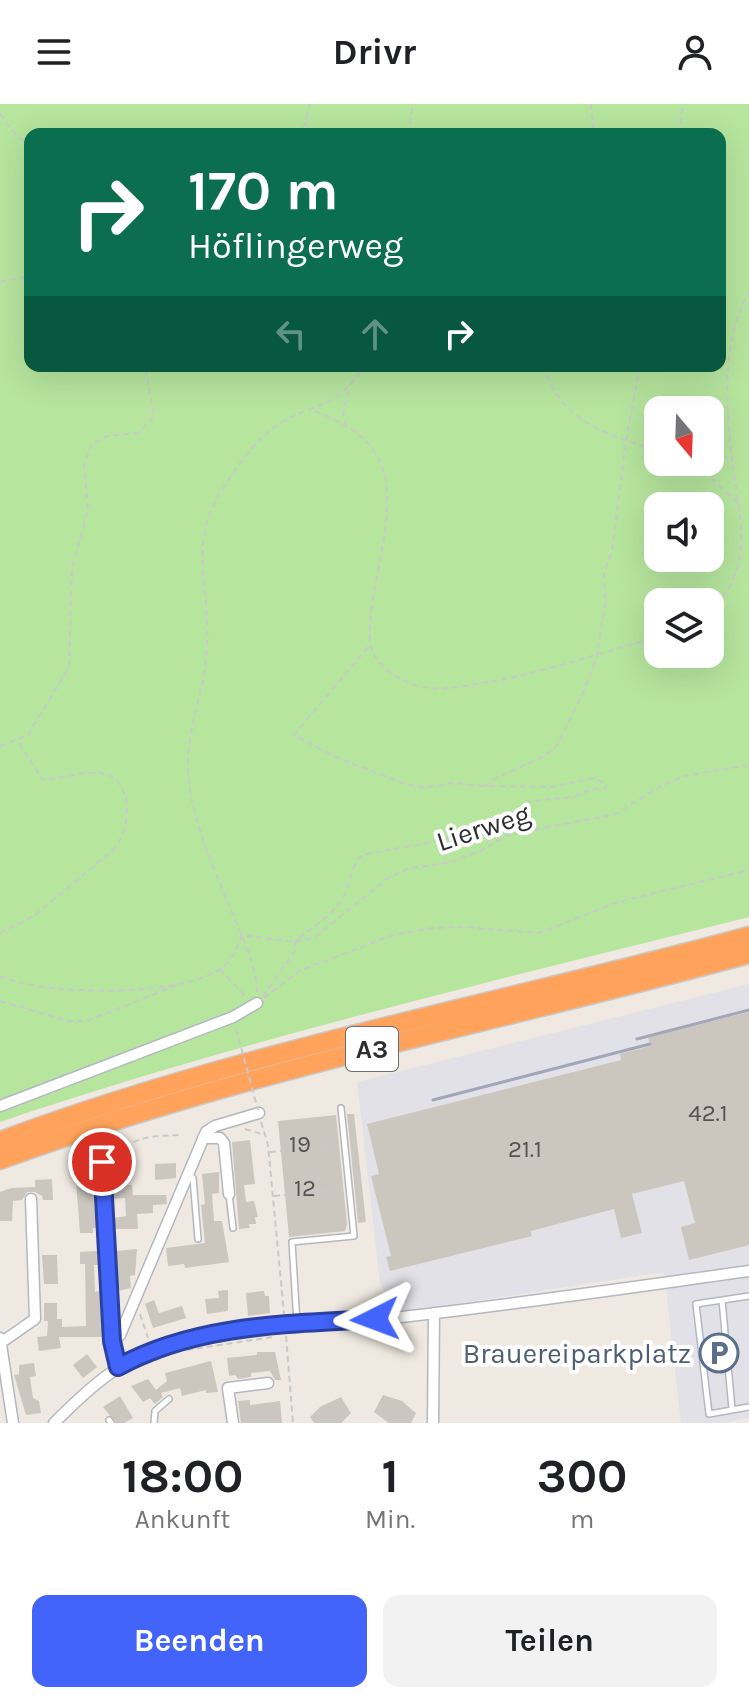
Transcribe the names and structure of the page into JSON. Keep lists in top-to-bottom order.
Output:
{
  "streets": {
    "highway": ["A3"],
    "path": ["Lierweg"]
  },
  "places": {
    "parking": ["Brauereiparkplatz"]
  },
  "house_numbers": [
    "42.1",
    "19",
    "21.1",
    "12"
  ],
  "north": "bottom",
  "page": {
    "header": "Drivr",
    "turn": ["170 m", "Höflingerweg"],
    "eta": [
      "18:00",
      "Ankunft",
      "1",
      "Min.",
      "300",
      "m"
    ],
    "buttons": ["Beenden", "Teilen"]
  }
}
